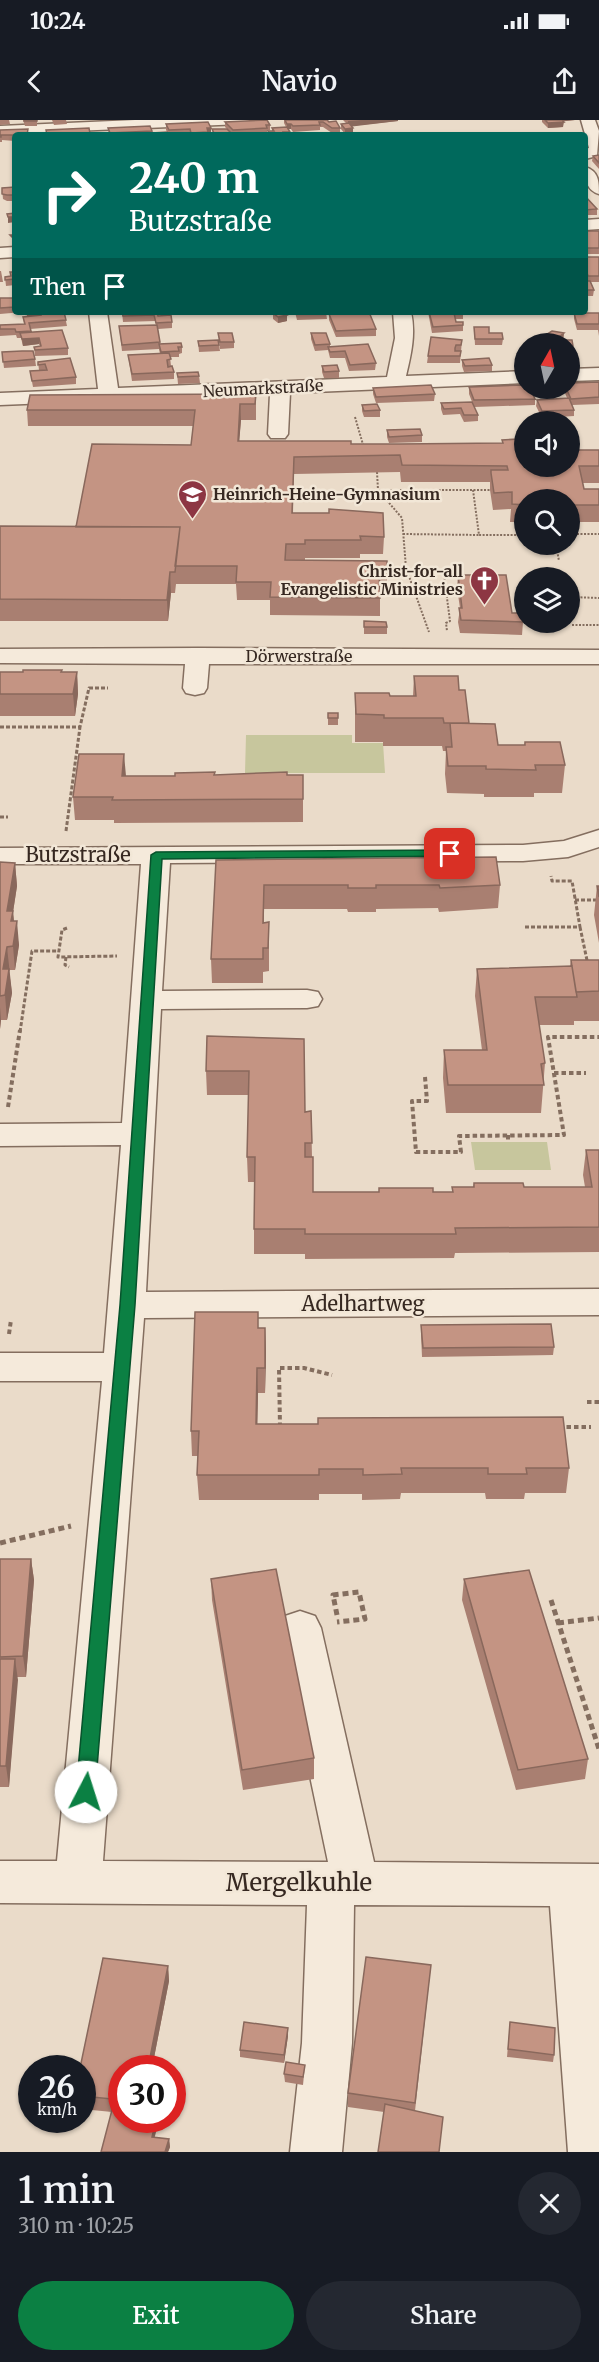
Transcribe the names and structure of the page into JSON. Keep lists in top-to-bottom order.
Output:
{
  "streets": {
    "street": [
      "Neumarkstraße",
      "Dörwerstraße",
      "Butzstraße",
      "Adelhartweg",
      "Mergelkuhle"
    ]
  },
  "crossings": [
    ["Butzstraße", "Adelhartweg"],
    ["Butzstraße", "Mergelkuhle"]
  ],
  "places": {
    "school or university": ["Heinrich-Heine-Gymnasium"],
    "church": ["Christ-for-all Evangelistic Ministries"]
  },
  "north": "top",
  "page": {
    "status": "10:24",
    "header": "Navio",
    "turn": ["240 m", "Butzstraße"],
    "then": "Then",
    "speed": "26 km/h",
    "limit": "30",
    "heading": ["1 min", "310 m · 10:25"],
    "buttons": ["Exit", "Share"]
  }
}
